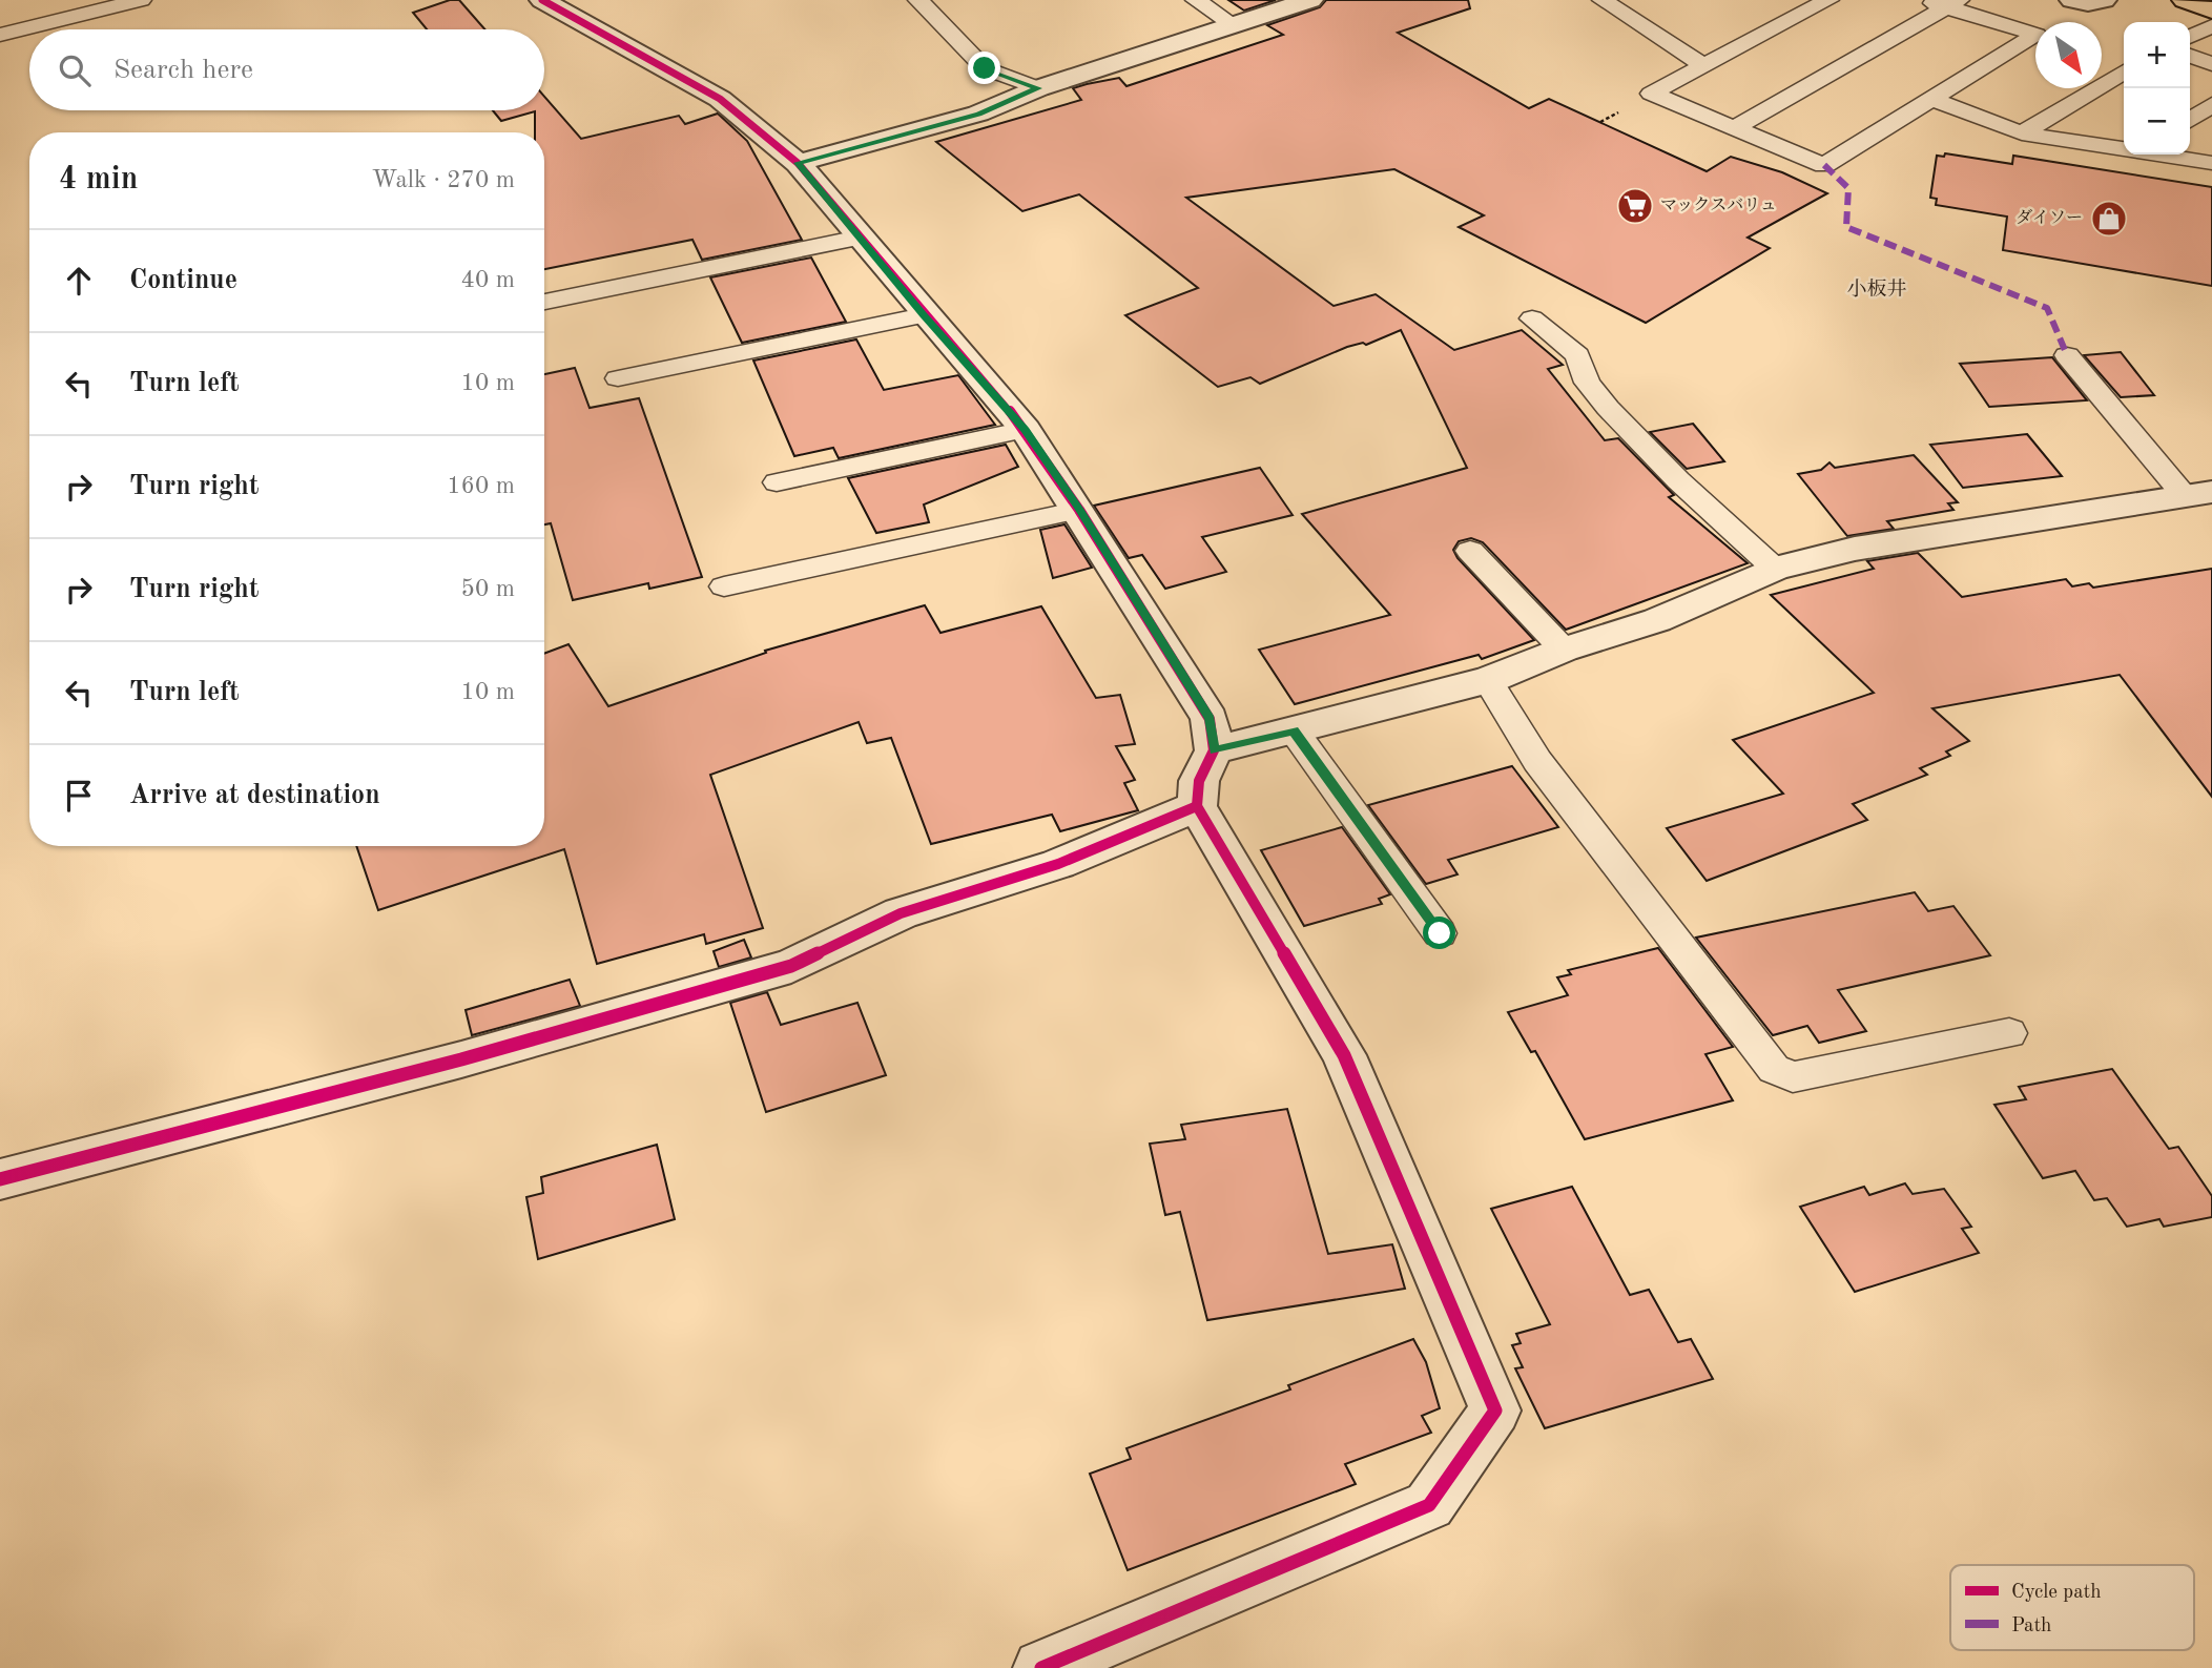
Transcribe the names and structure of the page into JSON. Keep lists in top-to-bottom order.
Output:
{
  "districts": ["小板井"],
  "places": {
    "supermarket": ["マックスバリュ"],
    "shop": ["ダイソー"]
  },
  "legend": ["Cycle path", "Path"],
  "north": "bottom right",
  "page": {
    "map_buttons": ["+", "−"],
    "search": "Search here",
    "heading": ["4 min", "Walk · 270 m"],
    "list": [
      ["Continue", "40 m"],
      ["Turn left", "10 m"],
      ["Turn right", "160 m"],
      ["Turn right", "50 m"],
      ["Turn left", "10 m"],
      "Arrive at destination"
    ]
  }
}
